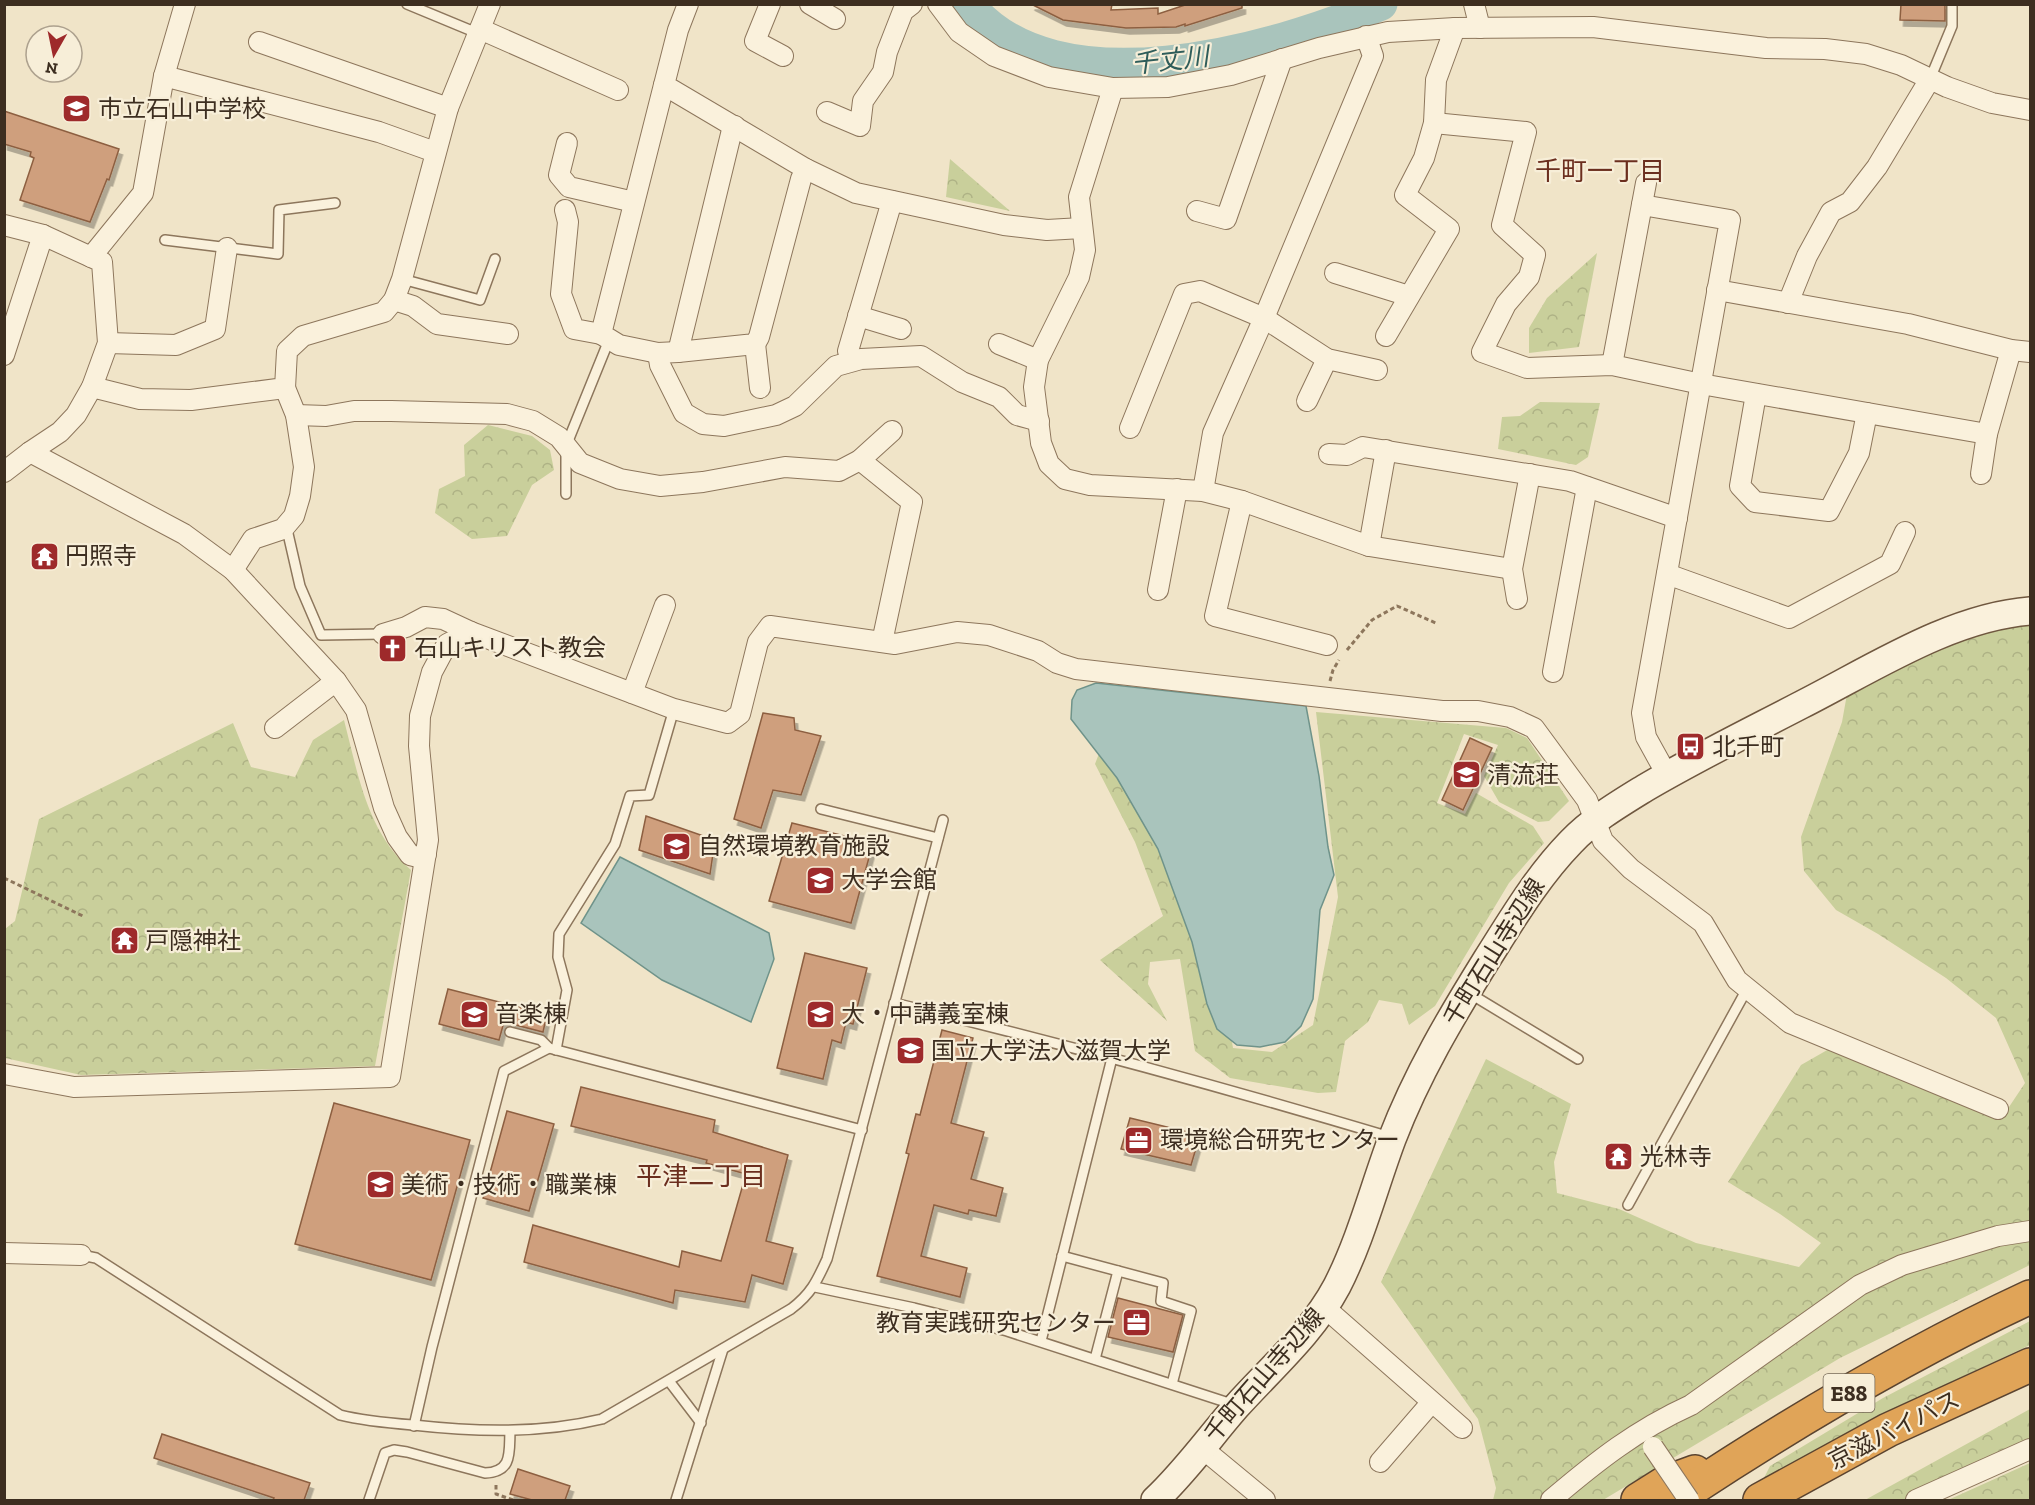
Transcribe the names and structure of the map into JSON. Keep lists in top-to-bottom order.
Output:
{
  "streets": {
    "highway": ["E88", "京滋バイパス"],
    "main road": ["千町石山寺辺線"]
  },
  "districts": ["千町一丁目", "平津二丁目"],
  "water": ["千丈川"],
  "places": {
    "school or university": [
      "市立石山中学校",
      "清流荘",
      "自然環境教育施設",
      "大学会館",
      "音楽棟",
      "大・中講義室棟",
      "国立大学法人滋賀大学",
      "美術・技術・職業棟"
    ],
    "temple": ["円照寺", "戸隠神社", "光林寺"],
    "church": ["石山キリスト教会"],
    "bus stop": ["北千町"],
    "office": ["環境総合研究センター", "教育実践研究センター"]
  },
  "north": "bottom"
}
